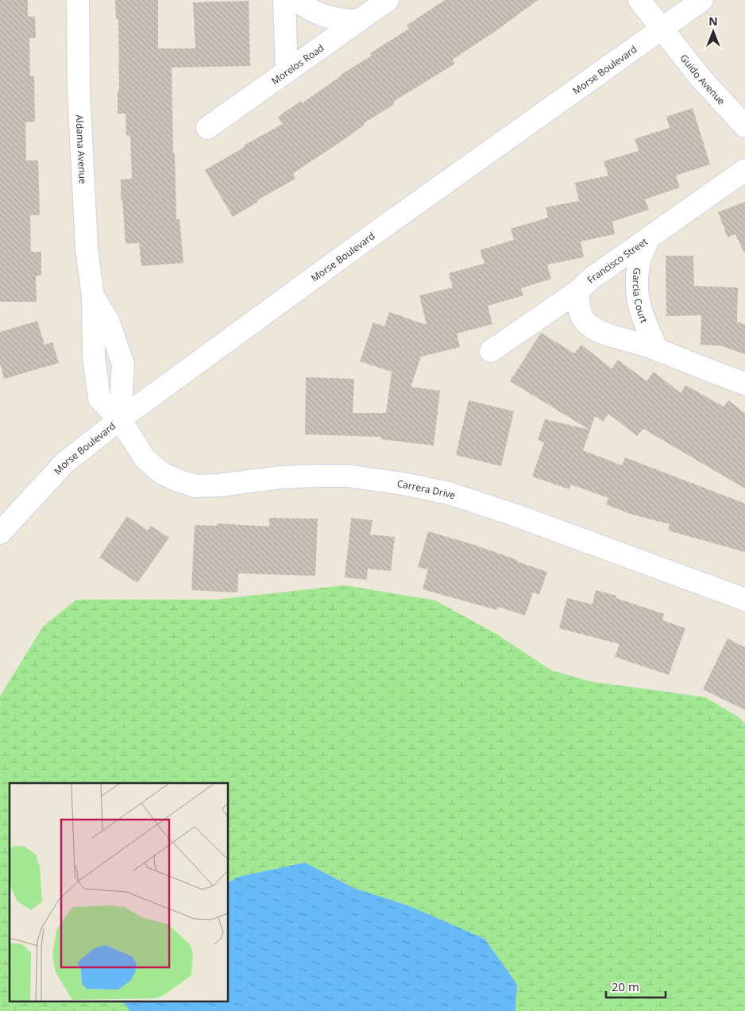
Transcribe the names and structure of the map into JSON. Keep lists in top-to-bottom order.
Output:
{
  "streets": {
    "street": [
      "Morelos Road",
      "Morse Boulevard",
      "Guido Avenue",
      "Aldama Avenue",
      "Francisco Street",
      "Garcia Court",
      "Carrera Drive"
    ]
  },
  "crossings": [
    ["Morse Boulevard", "Guido Avenue"],
    ["Morse Boulevard", "Aldama Avenue"],
    ["Morse Boulevard", "Carrera Drive"],
    ["Aldama Avenue", "Carrera Drive"],
    ["Francisco Street", "Garcia Court"]
  ],
  "scale_bar": "20 m",
  "north": "top"
}
